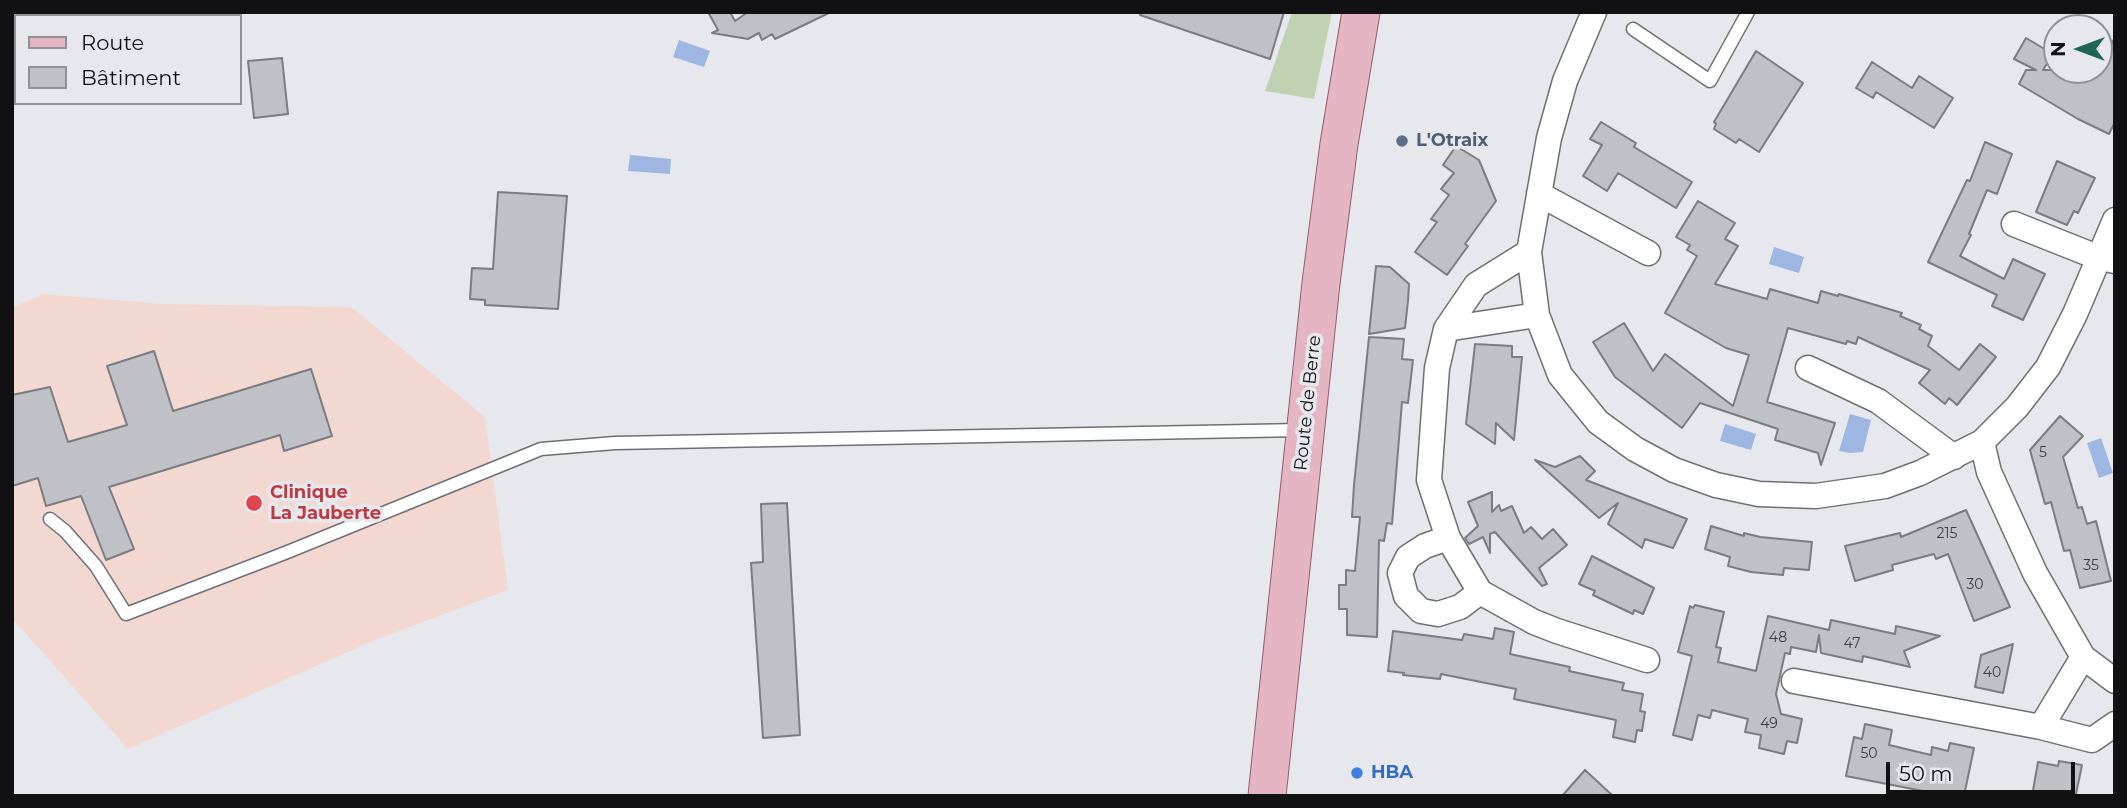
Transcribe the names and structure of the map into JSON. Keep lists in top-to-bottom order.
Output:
{
  "streets": {
    "main road": ["Route de Berre"]
  },
  "places": ["L'Otraix", "Clinique La Jauberte", "HBA"],
  "house_numbers": [
    "5",
    "215",
    "35",
    "30",
    "48",
    "47",
    "40",
    "49",
    "50"
  ],
  "legend": ["Route", "Bâtiment"],
  "scale_bar": "50 m",
  "north": "left"
}
